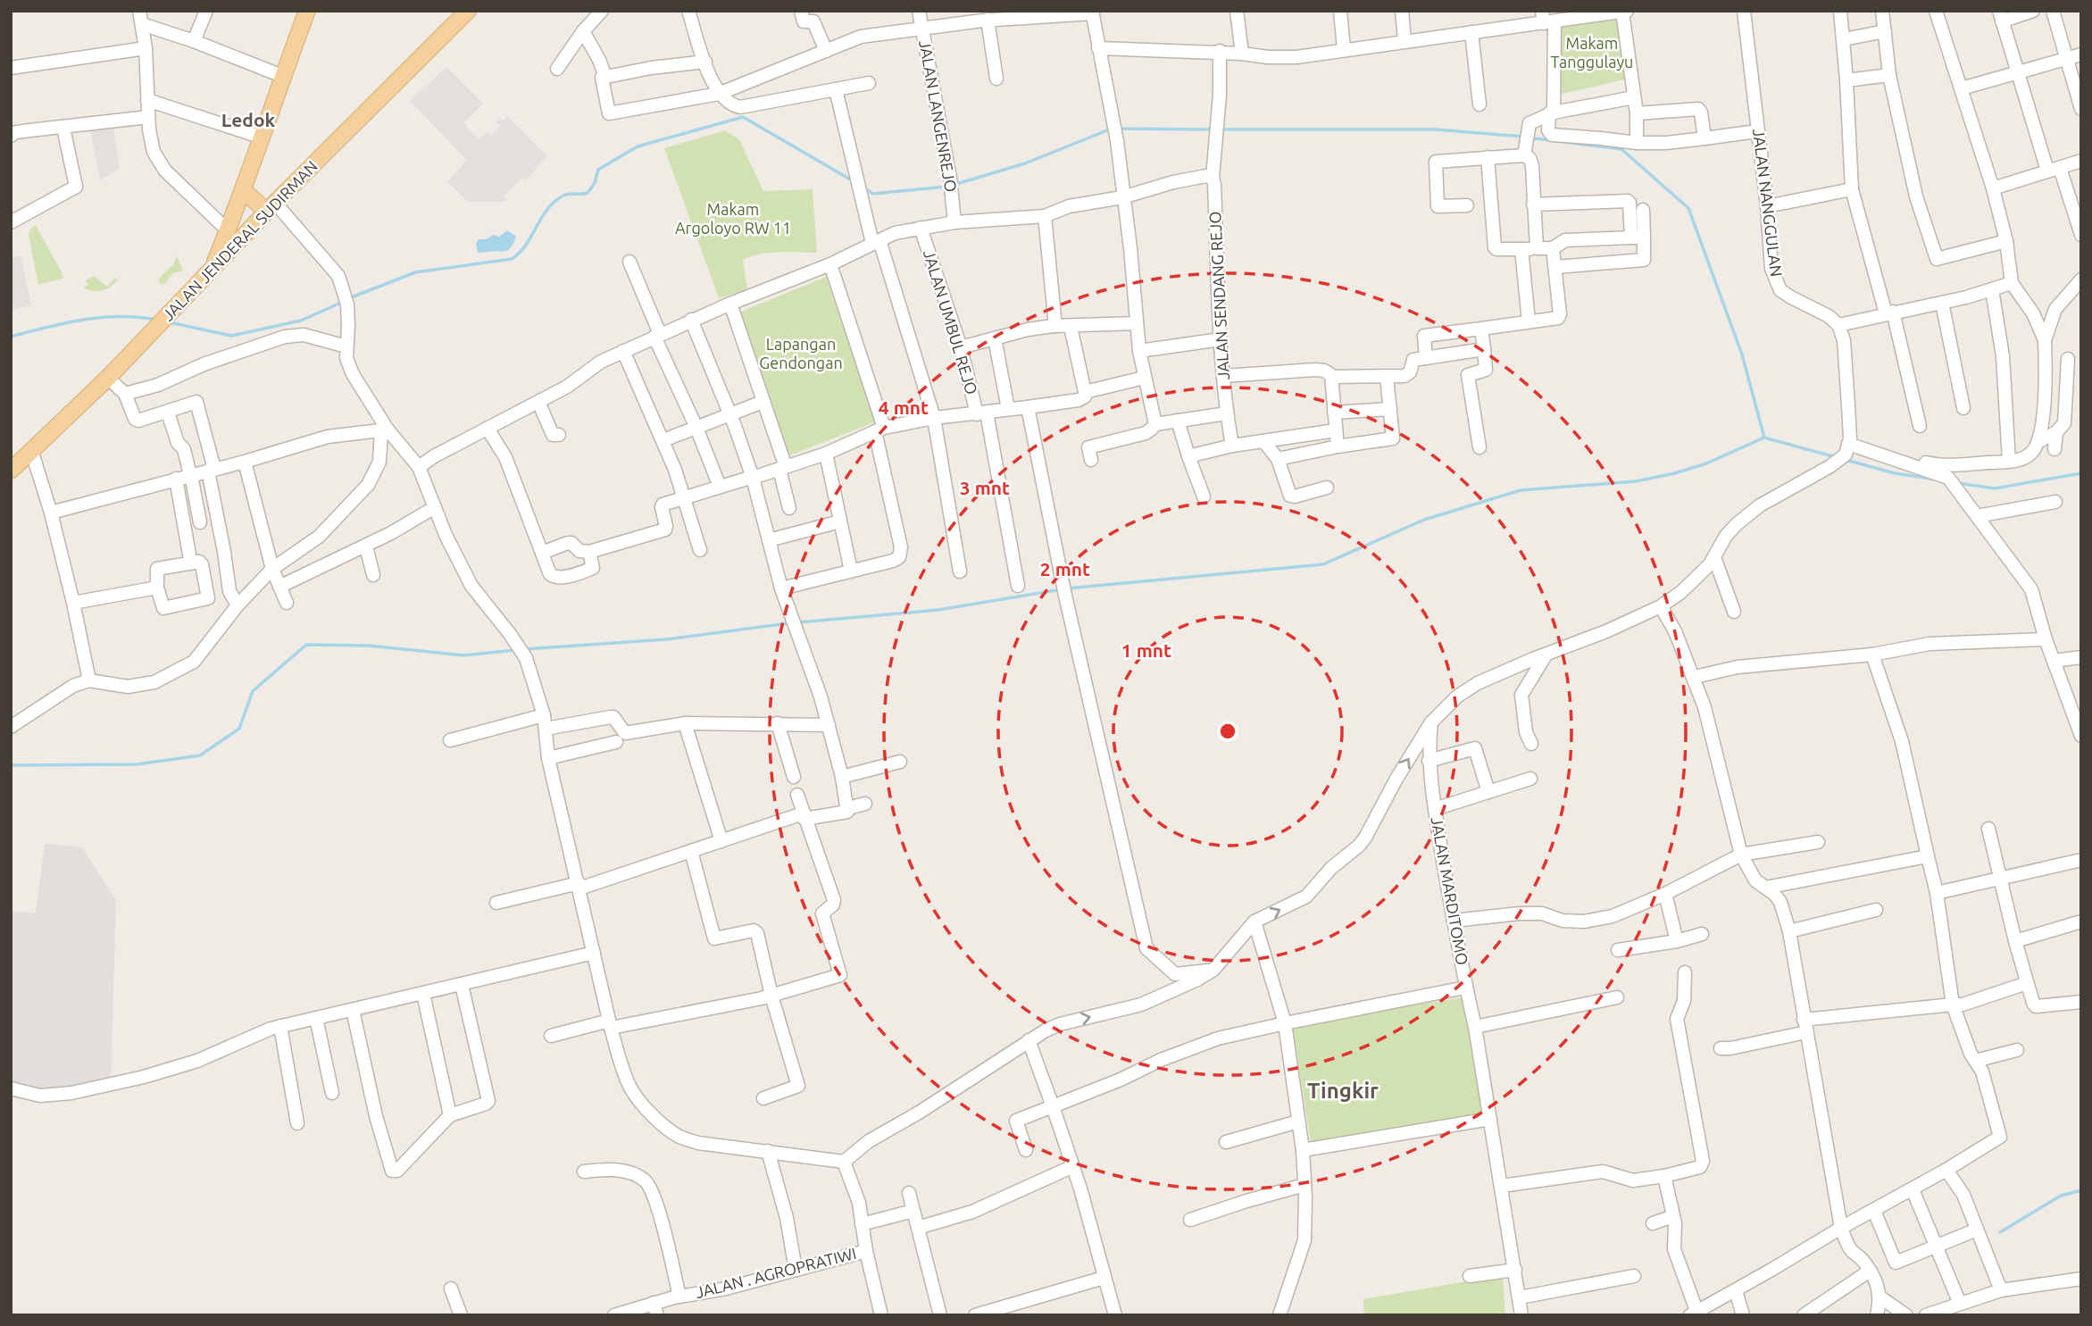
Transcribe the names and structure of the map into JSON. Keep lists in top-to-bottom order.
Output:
{
  "streets": {
    "main road": ["JALAN JENDERAL SUDIRMAN"],
    "street": [
      "JALAN LANGENREJO",
      "JALAN NANGGULAN",
      "JALAN SENDANG REJO",
      "JALAN UMBUL REJO",
      "JALAN MARDITOMO",
      "JALAN . AGROPRATIWI"
    ]
  },
  "districts": ["Ledok", "Tingkir"],
  "parks": ["Makam Tanggulayu", "Makam Argoloyo RW 11", "Lapangan Gendongan"],
  "rings": [
    "4 mnt",
    "3 mnt",
    "2 mnt",
    "1 mnt"
  ]
}
